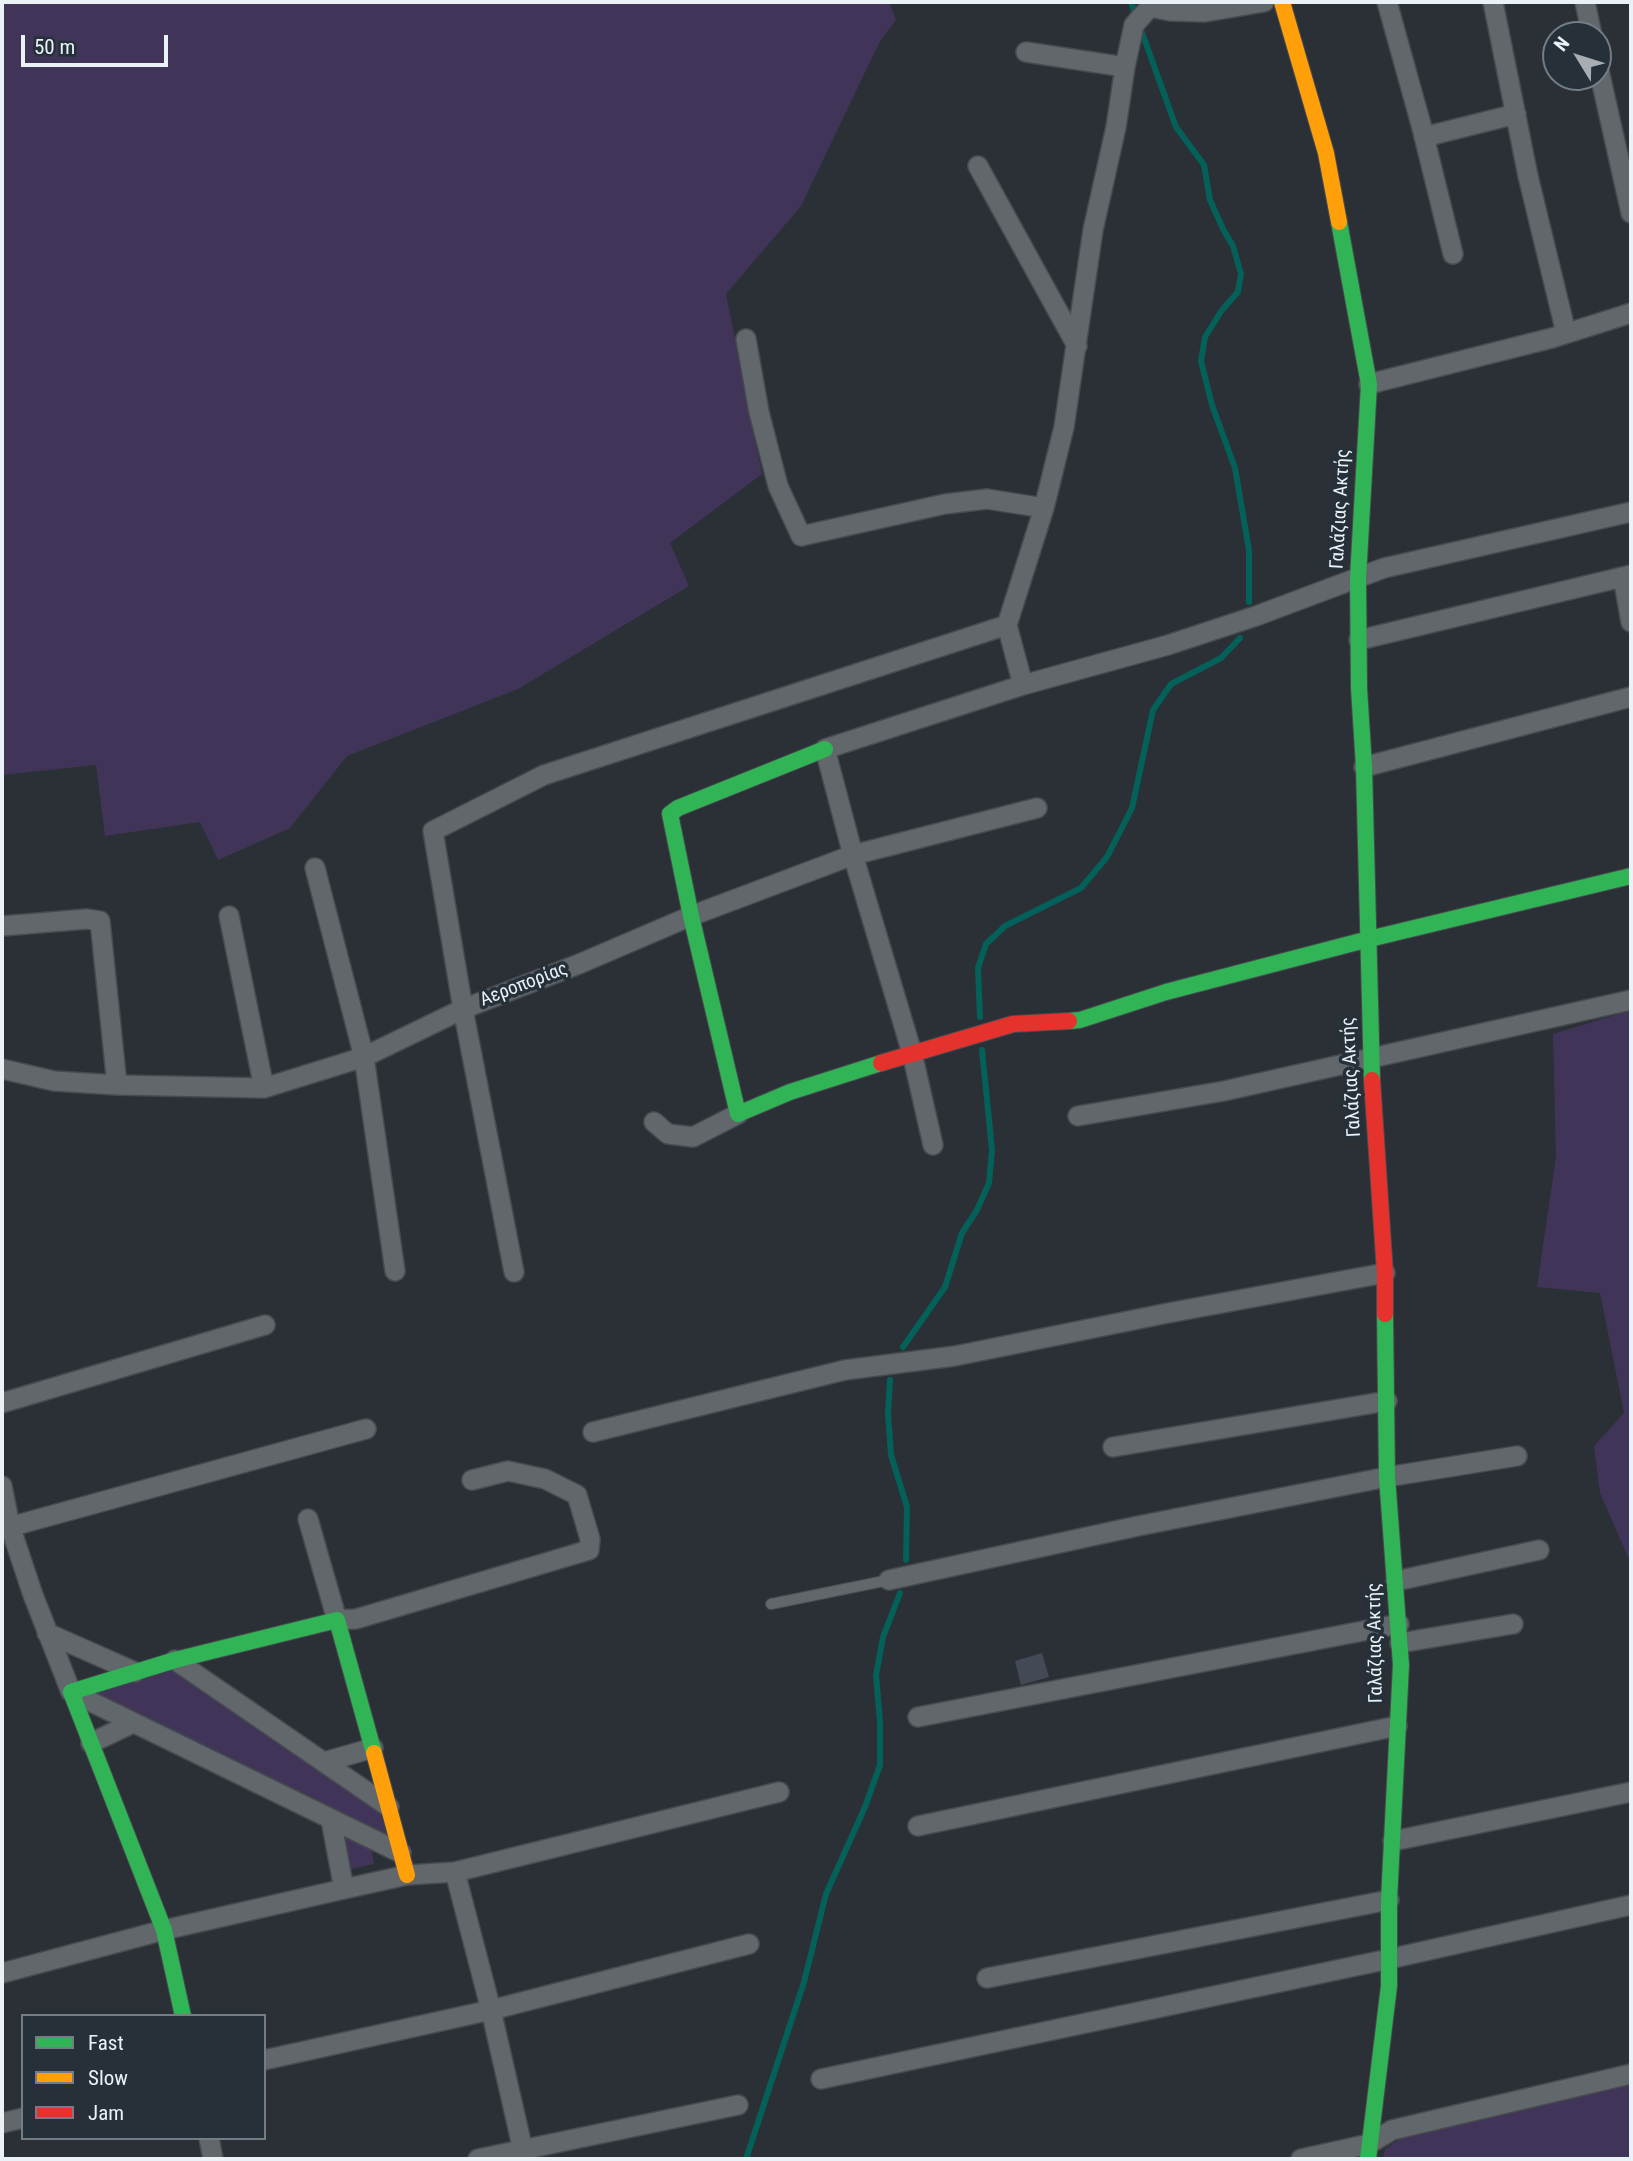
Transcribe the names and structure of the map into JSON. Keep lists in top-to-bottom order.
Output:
{
  "streets": {
    "street": ["Γαλάζιας Ακτής", "Αεροπορίας"]
  },
  "legend": ["Fast", "Slow", "Jam"],
  "scale_bar": "50 m",
  "north": "top left"
}
